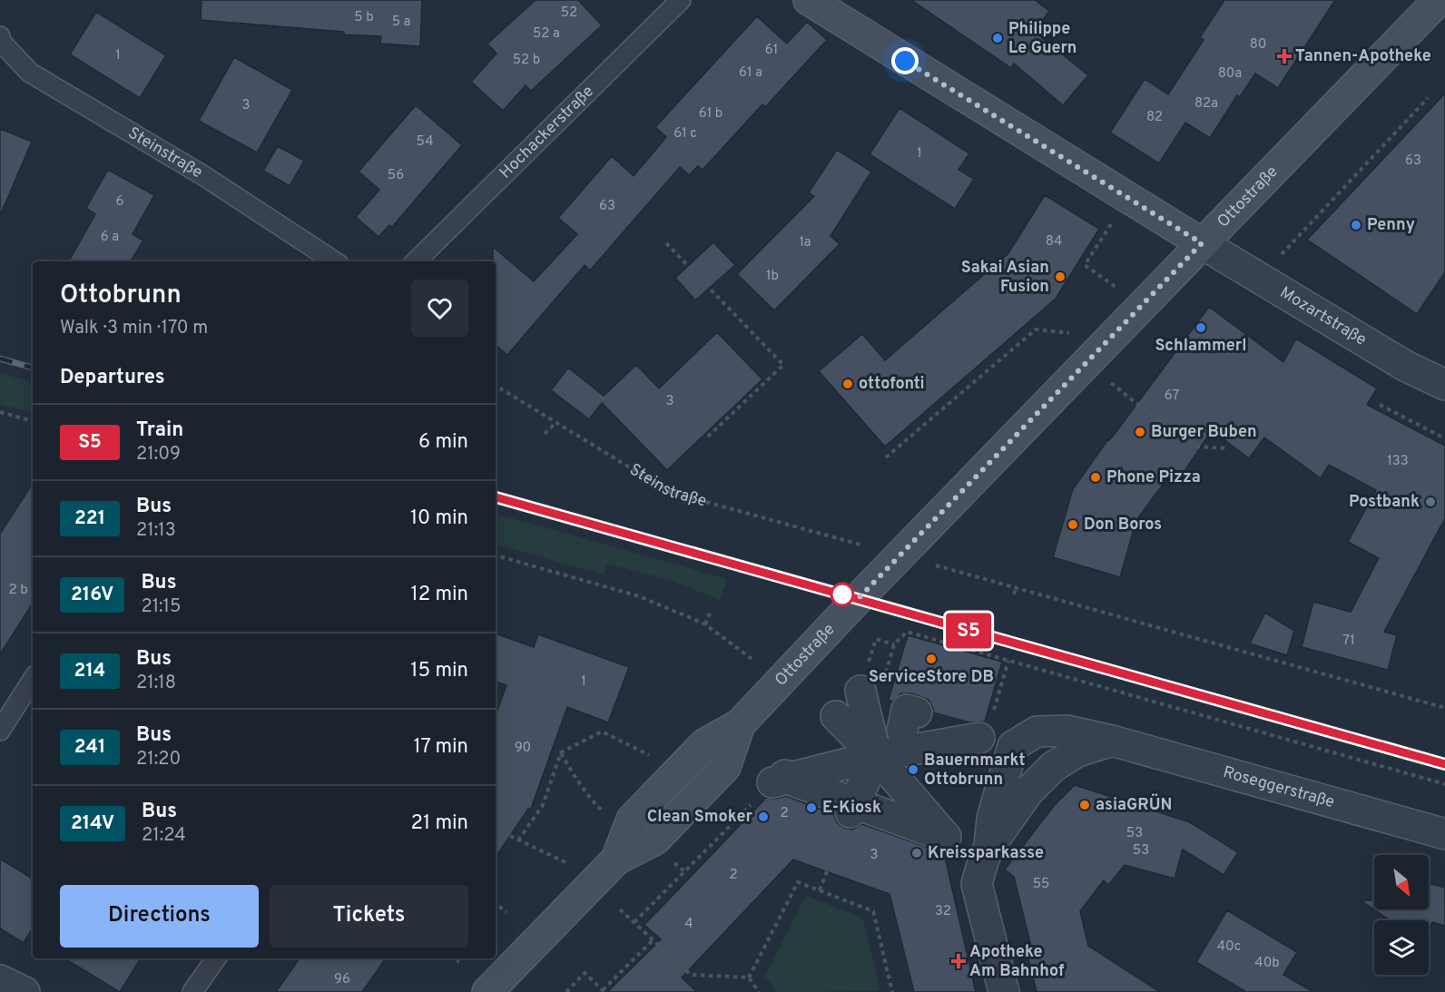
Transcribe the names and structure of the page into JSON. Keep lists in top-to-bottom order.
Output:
{
  "streets": {
    "street": ["Ottostraße", "Mozartstraße", "Roseggerstraße"],
    "lane": ["Hochackerstraße", "Steinstraße"]
  },
  "crossings": [
    ["Ottostraße", "Mozartstraße"]
  ],
  "places": {
    "other": [
      "Philippe Le Guern",
      "Penny",
      "Sakai Asian Fusion",
      "Schlammerl",
      "ottofonti",
      "Burger Buben",
      "Phone Pizza",
      "Postbank",
      "Don Boros",
      "ServiceStore DB",
      "Bauernmarkt Ottobrunn",
      "asiaGRÜN",
      "E-Kiosk",
      "Clean Smoker",
      "Kreissparkasse"
    ],
    "health": ["Tannen-Apotheke", "Apotheke Am Bahnhof"]
  },
  "house_numbers": [
    "52",
    "5 b",
    "5 a",
    "52 a",
    "80",
    "61",
    "1",
    "52 b",
    "61 a",
    "80a",
    "82a",
    "3",
    "61 b",
    "82",
    "61 c",
    "54",
    "1",
    "63",
    "56",
    "6",
    "63",
    "6 a",
    "84",
    "1a",
    "1b",
    "67",
    "3",
    "133",
    "2 b",
    "71",
    "1",
    "90",
    "2",
    "53",
    "53",
    "3",
    "2",
    "55",
    "32",
    "4",
    "40c",
    "40b",
    "96"
  ],
  "north": "bottom right",
  "page": {
    "on_map": "S5",
    "heading": [
      ["Ottobrunn", "Walk · 3 min · 170 m"],
      "Departures"
    ],
    "list": [
      {
        "mark": "S5",
        "name": "Train",
        "note": "21:09",
        "value": "6 min"
      },
      {
        "mark": "221",
        "name": "Bus",
        "note": "21:13",
        "value": "10 min"
      },
      {
        "mark": "216V",
        "name": "Bus",
        "note": "21:15",
        "value": "12 min"
      },
      {
        "mark": "214",
        "name": "Bus",
        "note": "21:18",
        "value": "15 min"
      },
      {
        "mark": "241",
        "name": "Bus",
        "note": "21:20",
        "value": "17 min"
      },
      {
        "mark": "214V",
        "name": "Bus",
        "note": "21:24",
        "value": "21 min"
      }
    ],
    "buttons": ["Directions", "Tickets"]
  }
}
